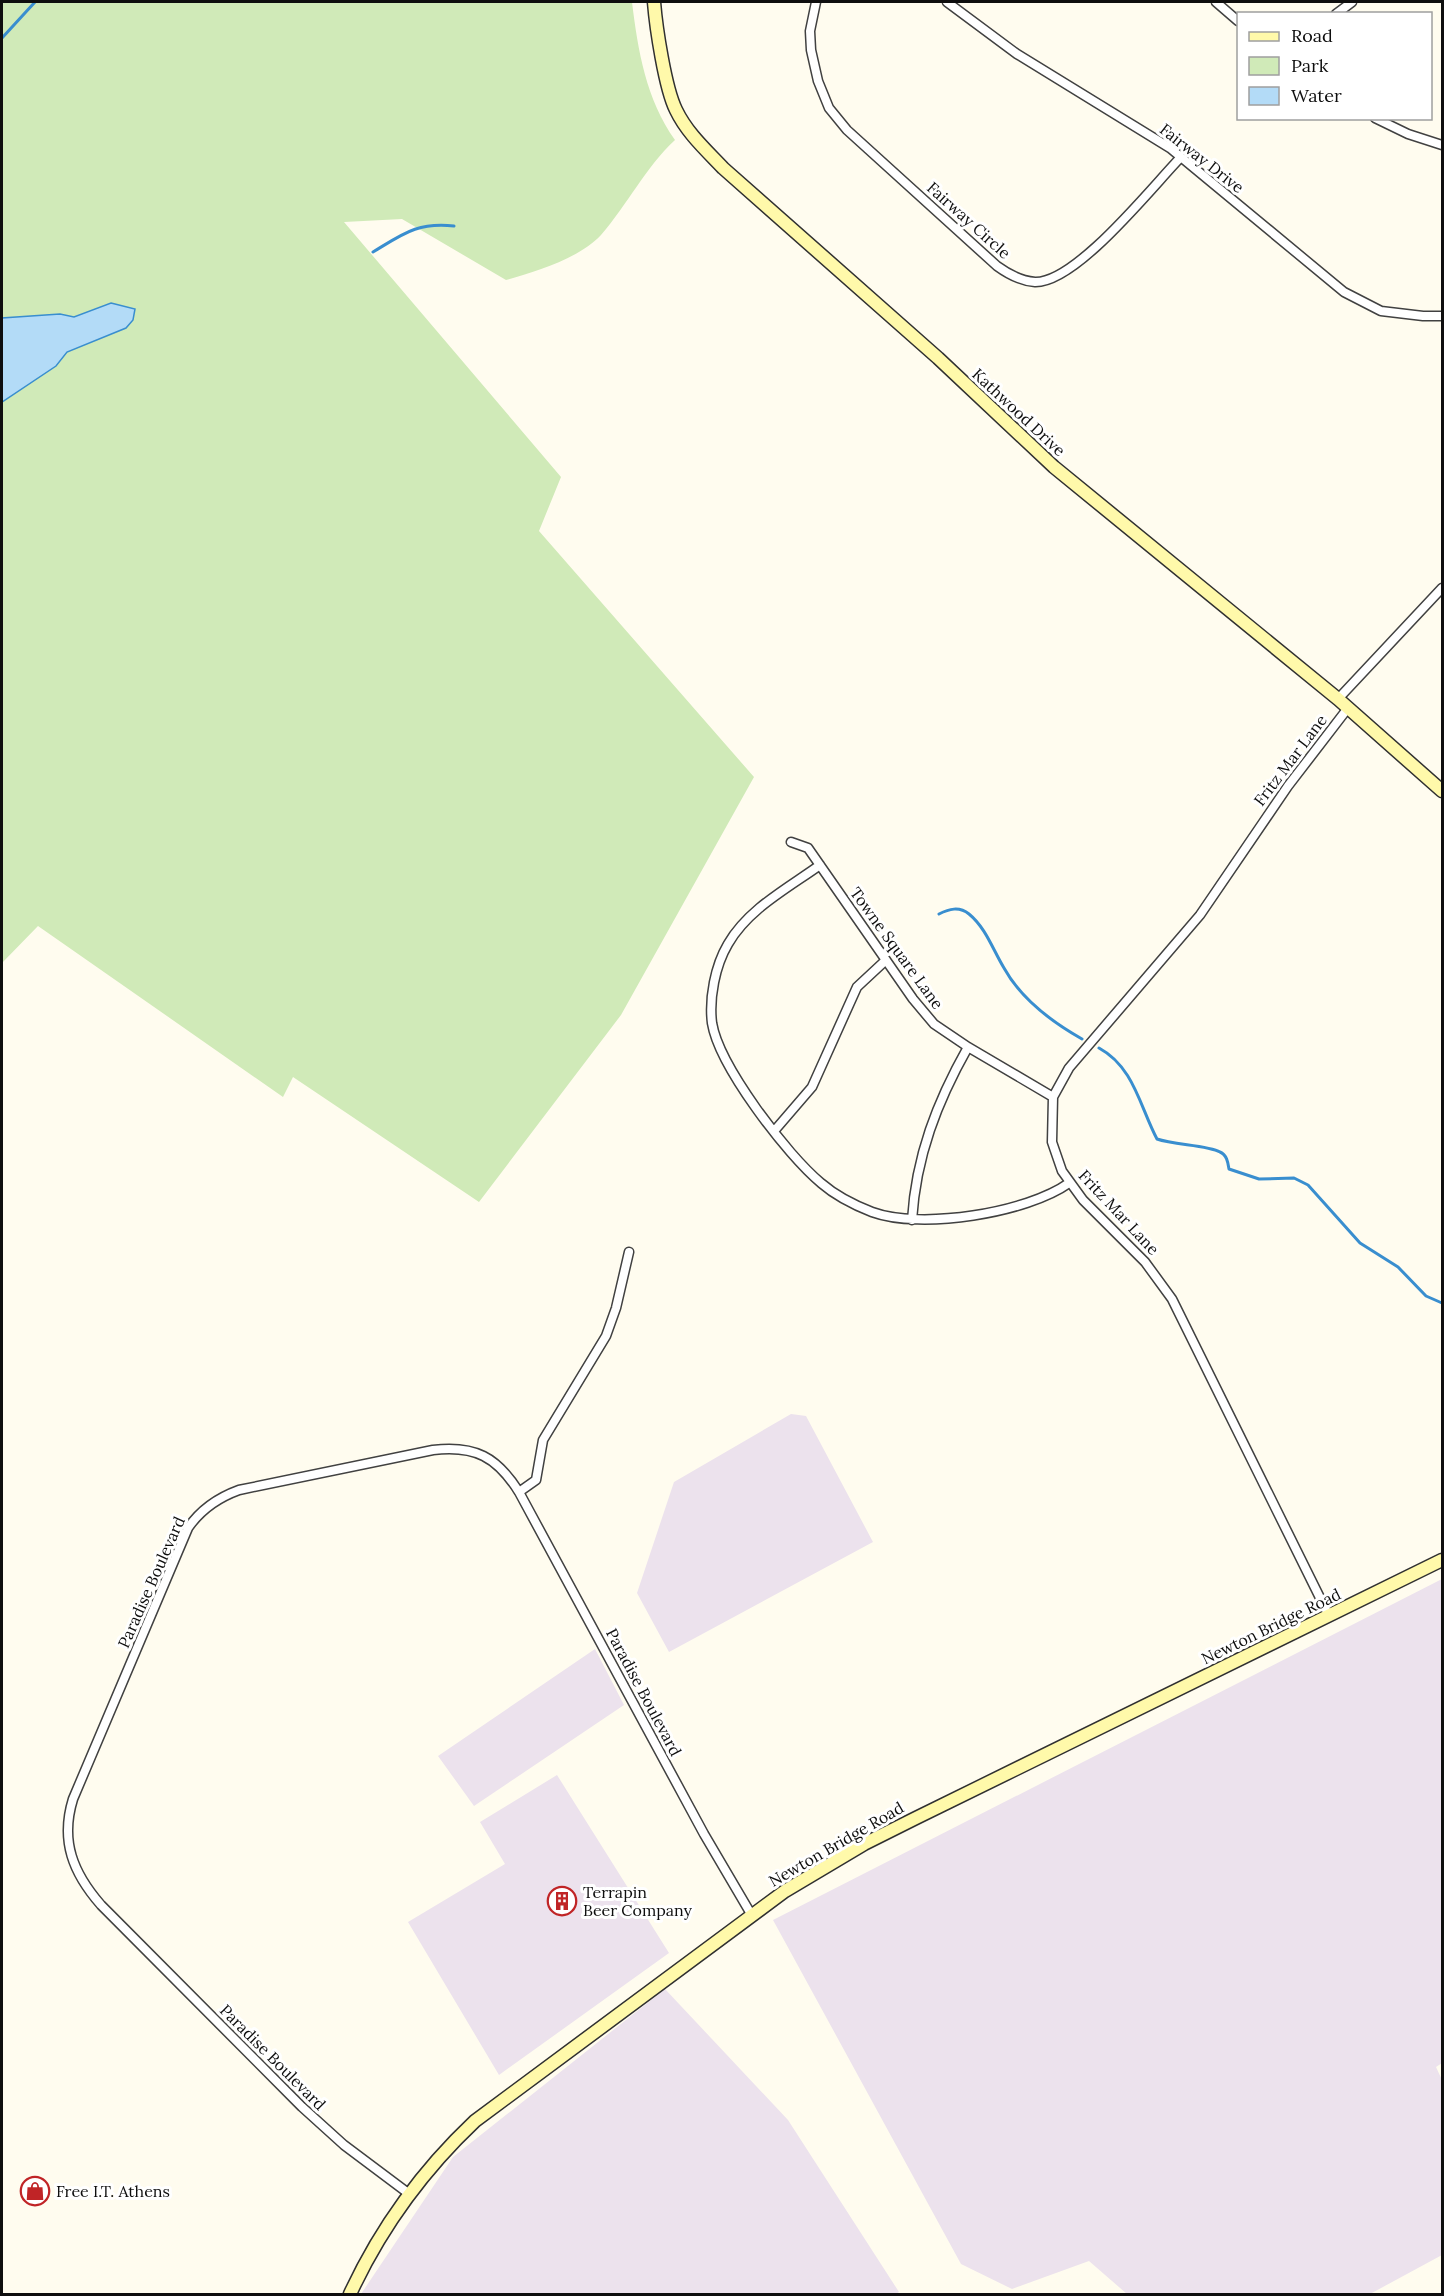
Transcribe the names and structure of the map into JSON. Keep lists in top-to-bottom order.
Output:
{
  "streets": {
    "main road": ["Kathwood Drive", "Newton Bridge Road"],
    "street": [
      "Fairway Drive",
      "Fairway Circle",
      "Fritz Mar Lane",
      "Towne Square Lane",
      "Paradise Boulevard"
    ]
  },
  "crossings": [
    ["Fairway Drive", "Fairway Circle"],
    ["Kathwood Drive", "Fritz Mar Lane"],
    ["Fritz Mar Lane", "Towne Square Lane"],
    ["Fritz Mar Lane", "Newton Bridge Road"],
    ["Paradise Boulevard", "Newton Bridge Road"]
  ],
  "places": {
    "building": ["Terrapin Beer Company"],
    "shop": ["Free I.T. Athens"]
  },
  "legend": ["Road", "Park", "Water"]
}
